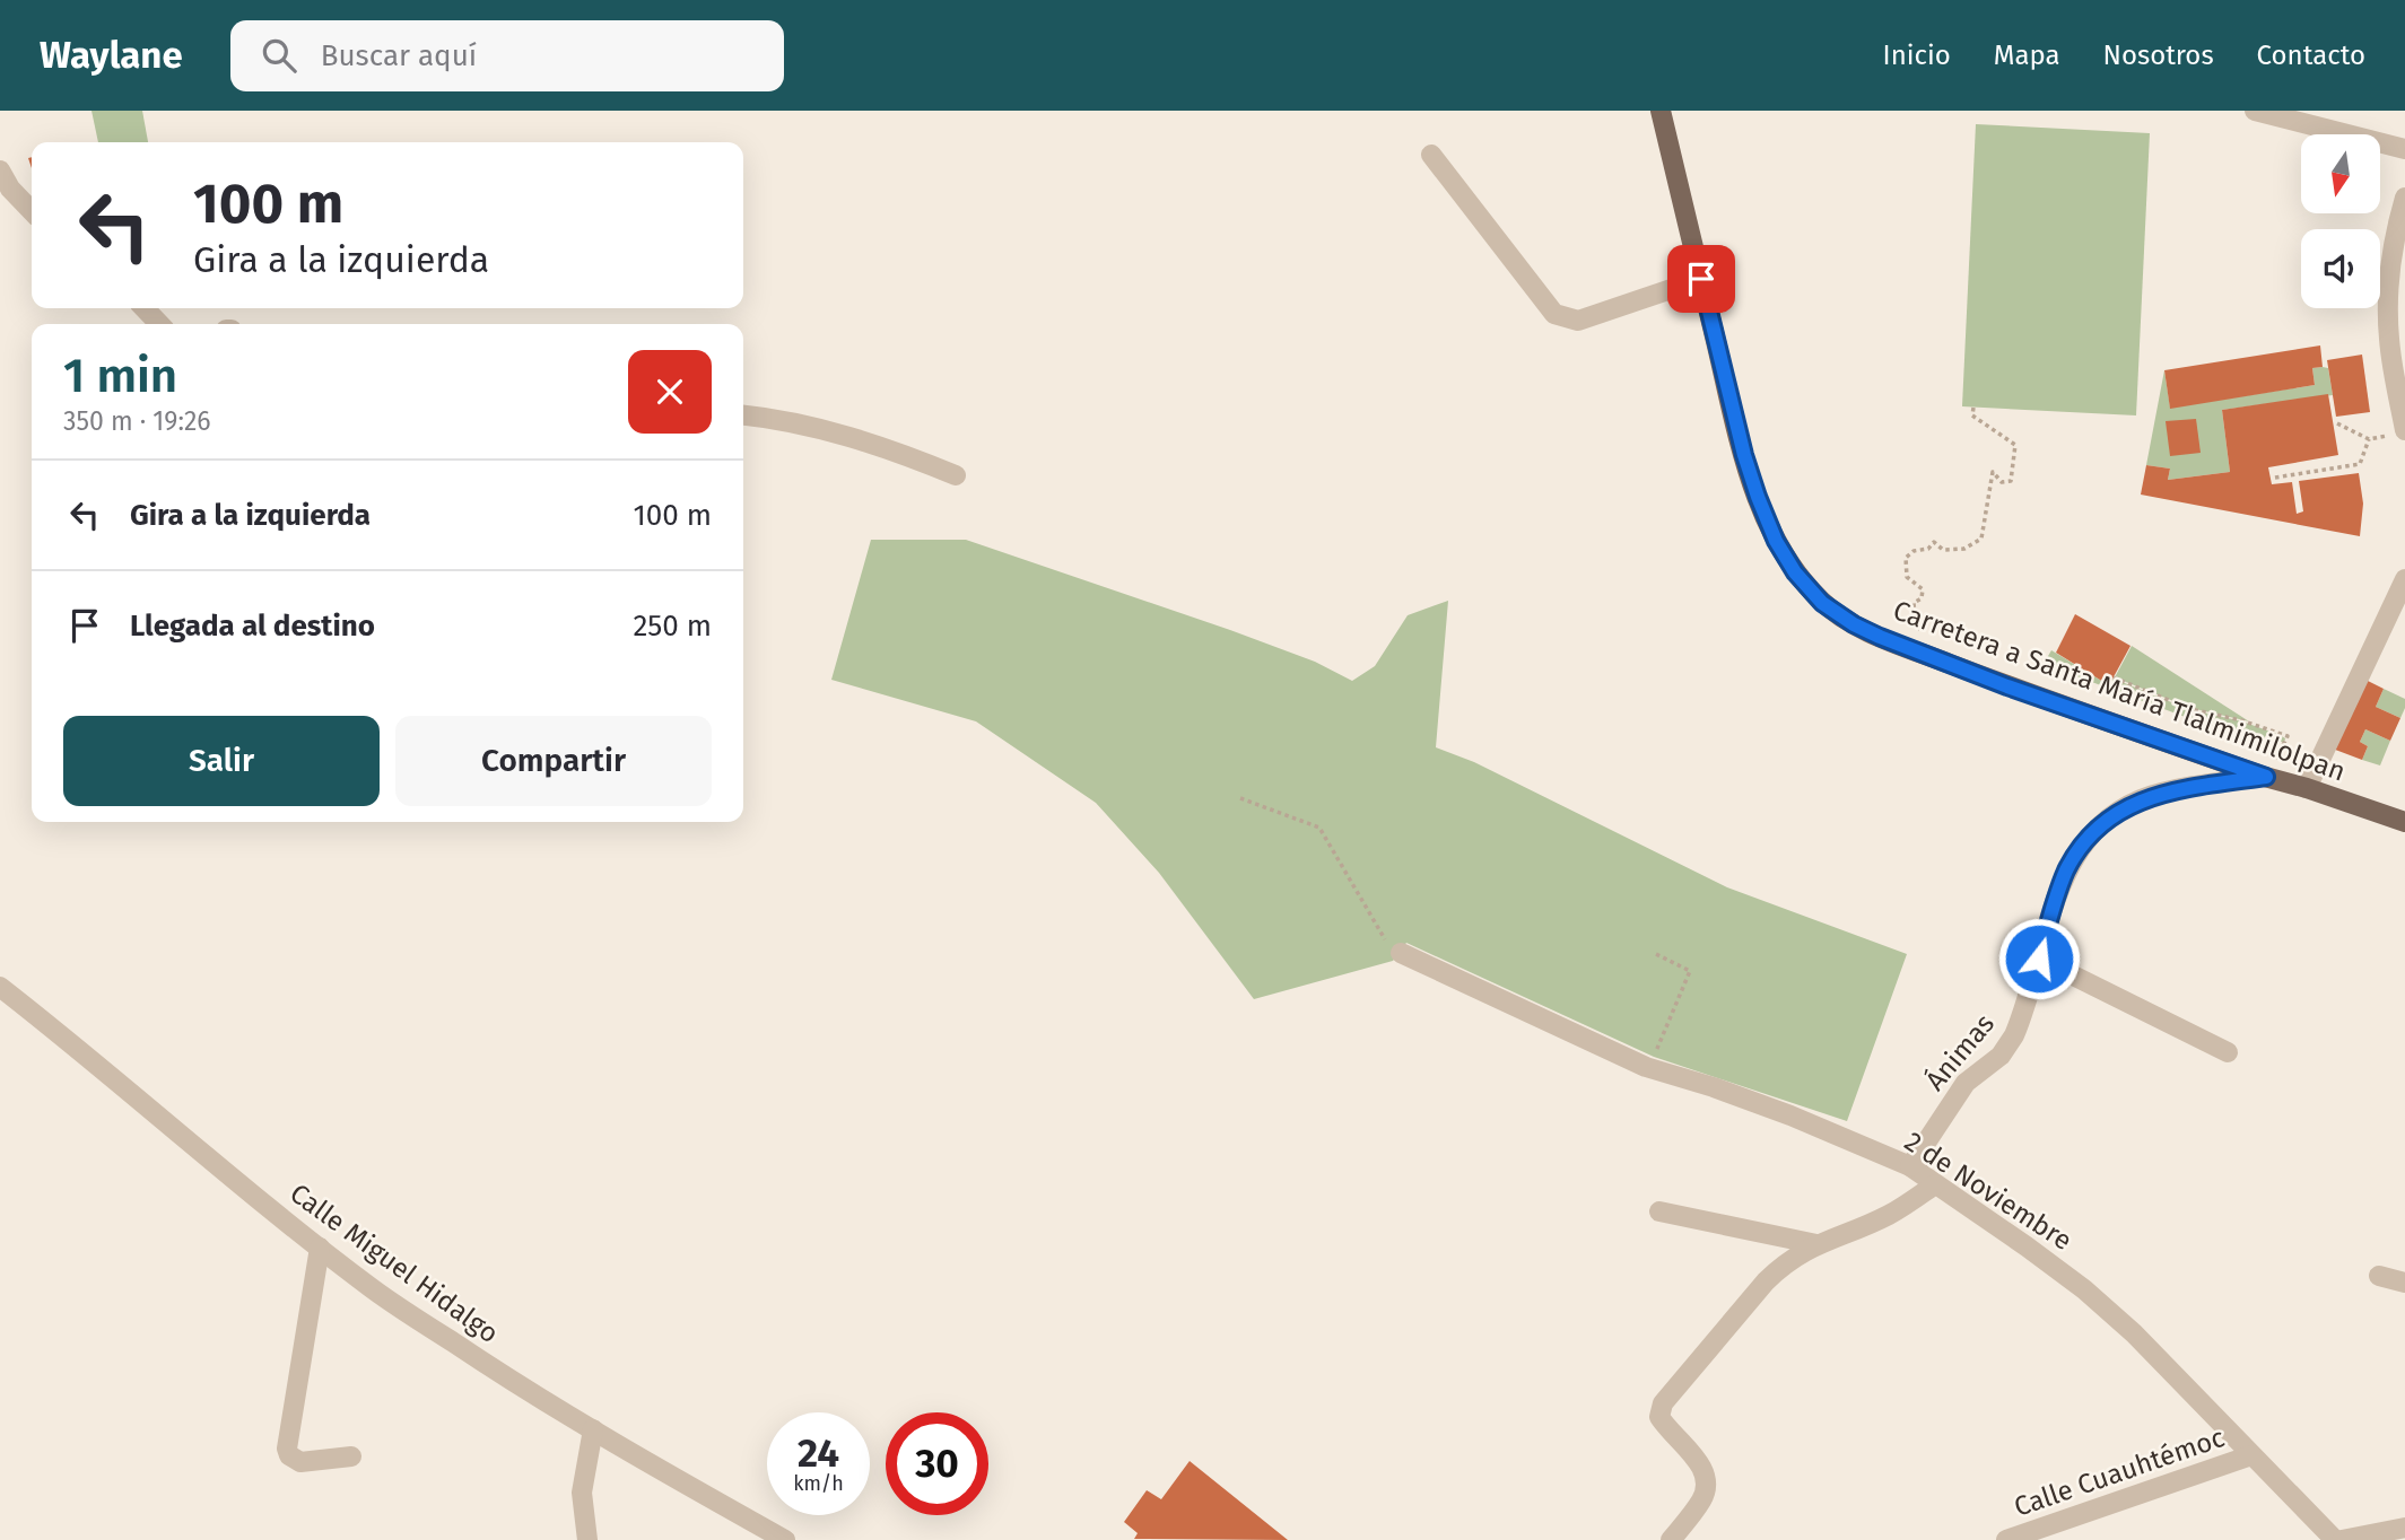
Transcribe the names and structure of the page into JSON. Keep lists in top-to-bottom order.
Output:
{
  "streets": {
    "main road": ["Carretera a Santa María Tlalmimilolpan"],
    "street": [
      "Ánimas",
      "2 de Noviembre",
      "Calle Miguel Hidalgo",
      "Calle Cuauhtémoc"
    ]
  },
  "crossings": [
    ["Carretera a Santa María Tlalmimilolpan", "Ánimas"],
    ["Ánimas", "2 de Noviembre"],
    ["2 de Noviembre", "Calle Cuauhtémoc"]
  ],
  "north": "bottom",
  "page": {
    "header": "Waylane",
    "search": "Buscar aquí",
    "nav": [
      "Inicio",
      "Mapa",
      "Nosotros",
      "Contacto"
    ],
    "turn": ["100 m", "Gira a la izquierda"],
    "heading": ["1 min", "350 m · 19:26"],
    "list": [
      {
        "name": "Gira a la izquierda",
        "value": "100 m"
      },
      {
        "name": "Llegada al destino",
        "value": "250 m"
      }
    ],
    "buttons": ["Salir", "Compartir"],
    "speed": "24 km/h",
    "limit": "30"
  }
}
